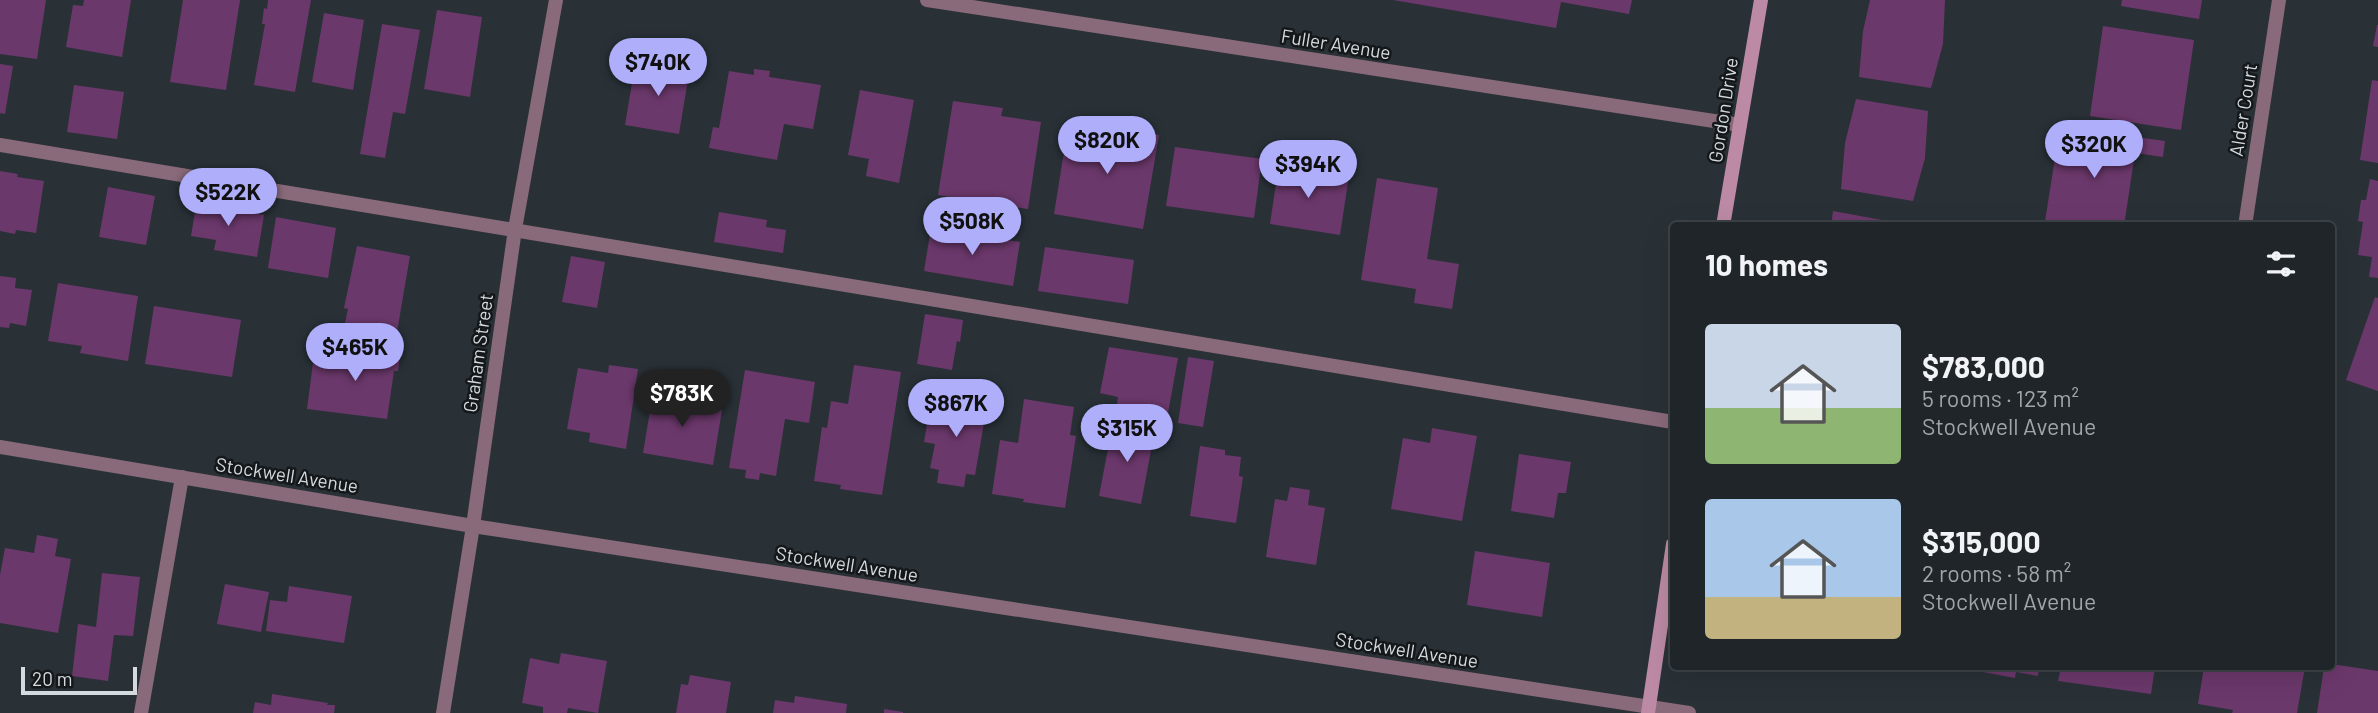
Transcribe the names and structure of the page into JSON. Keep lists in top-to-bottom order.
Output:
{
  "streets": {
    "main road": ["Gordon Drive"],
    "street": [
      "Fuller Avenue",
      "Alder Court",
      "Graham Street",
      "Stockwell Avenue"
    ]
  },
  "crossings": [
    ["Fuller Avenue", "Gordon Drive"],
    ["Graham Street", "Stockwell Avenue"]
  ],
  "scale_bar": "20 m",
  "page": {
    "price": [
      "$740K",
      "$820K",
      "$320K",
      "$394K",
      "$522K",
      "$508K",
      "$465K",
      "$783K",
      "$867K",
      "$315K"
    ],
    "heading": "10 homes",
    "list": [
      {
        "name": "$783,000",
        "note": "5 rooms · 123 m² · Stockwell Avenue"
      },
      {
        "name": "$315,000",
        "note": "2 rooms · 58 m² · Stockwell Avenue"
      }
    ],
    "scale": "20 m"
  }
}
